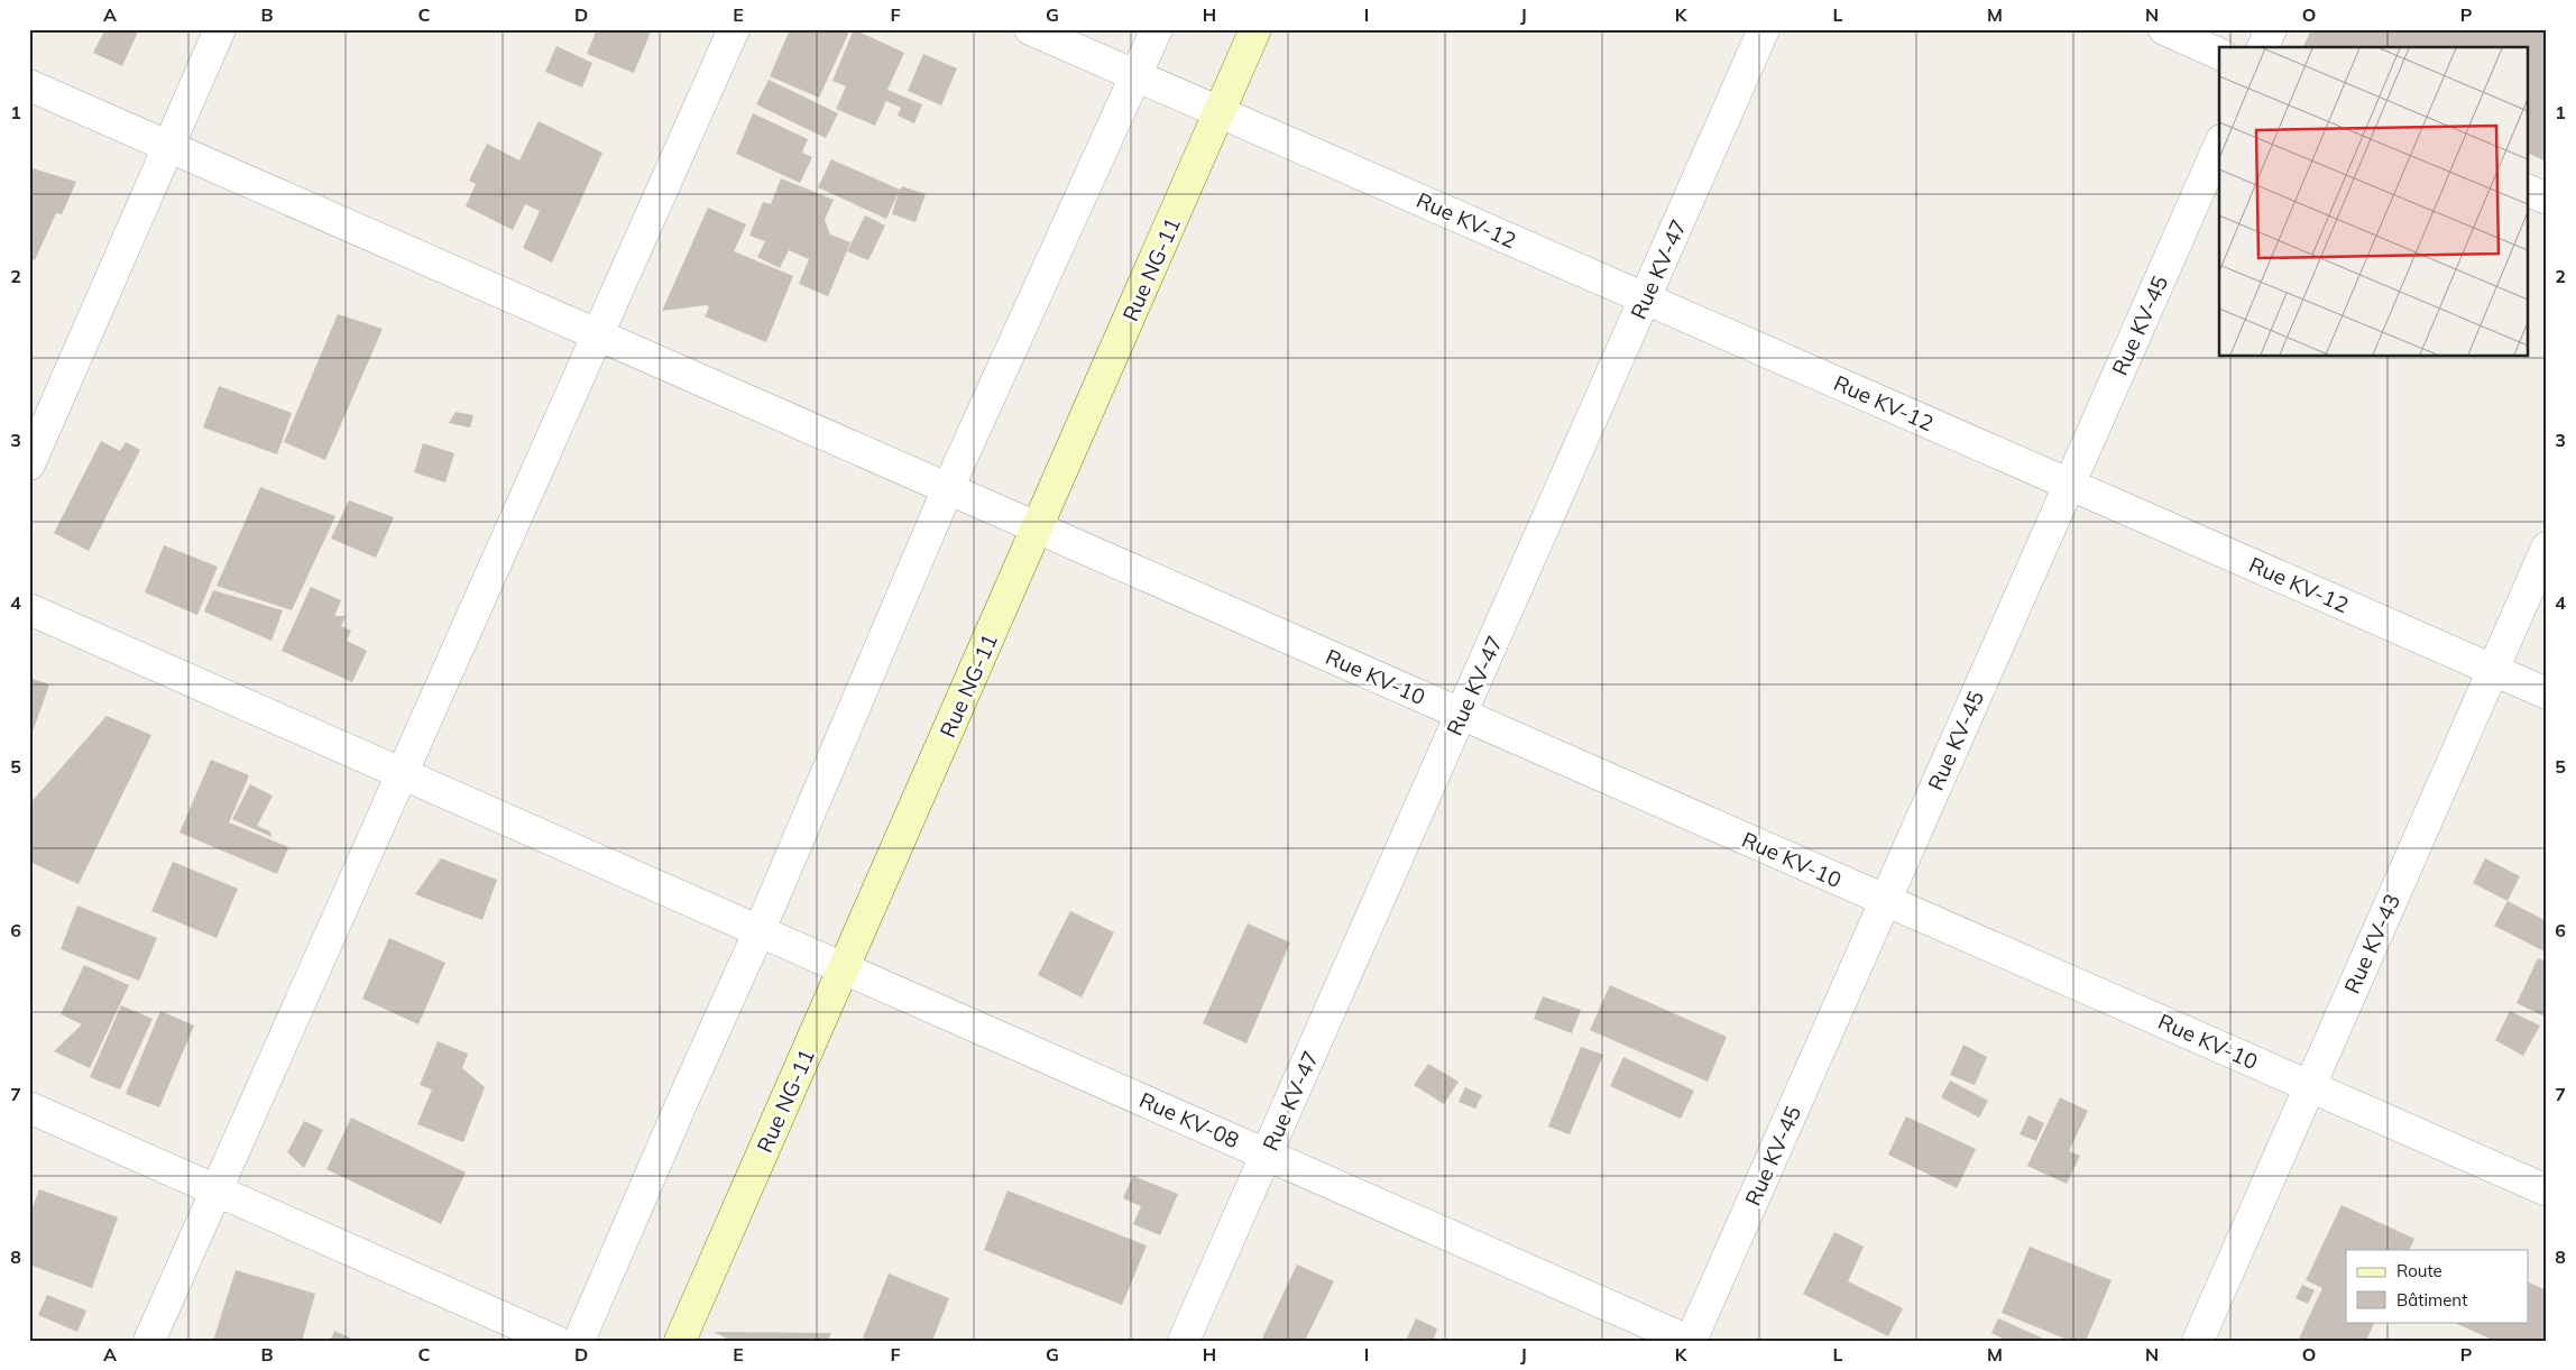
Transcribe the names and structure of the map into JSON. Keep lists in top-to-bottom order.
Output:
{
  "streets": {
    "street": [
      "Rue KV-12",
      "Rue NG-11",
      "Rue KV-47",
      "Rue KV-45",
      "Rue KV-10",
      "Rue KV-43",
      "Rue KV-08"
    ]
  },
  "crossings": [
    ["Rue KV-12", "Rue NG-11"],
    ["Rue KV-12", "Rue KV-47"],
    ["Rue KV-12", "Rue KV-45"],
    ["Rue KV-12", "Rue KV-43"],
    ["Rue NG-11", "Rue KV-10"],
    ["Rue NG-11", "Rue KV-08"],
    ["Rue KV-47", "Rue KV-10"],
    ["Rue KV-47", "Rue KV-08"],
    ["Rue KV-45", "Rue KV-10"],
    ["Rue KV-45", "Rue KV-08"],
    ["Rue KV-10", "Rue KV-43"]
  ],
  "legend": ["Route", "Bâtiment"],
  "grid": {
    "columns": [
      "A",
      "B",
      "C",
      "D",
      "E",
      "F",
      "G",
      "H",
      "I",
      "J",
      "K",
      "L",
      "M",
      "N",
      "O",
      "P"
    ],
    "rows": [
      "1",
      "2",
      "3",
      "4",
      "5",
      "6",
      "7",
      "8"
    ]
  }
}
